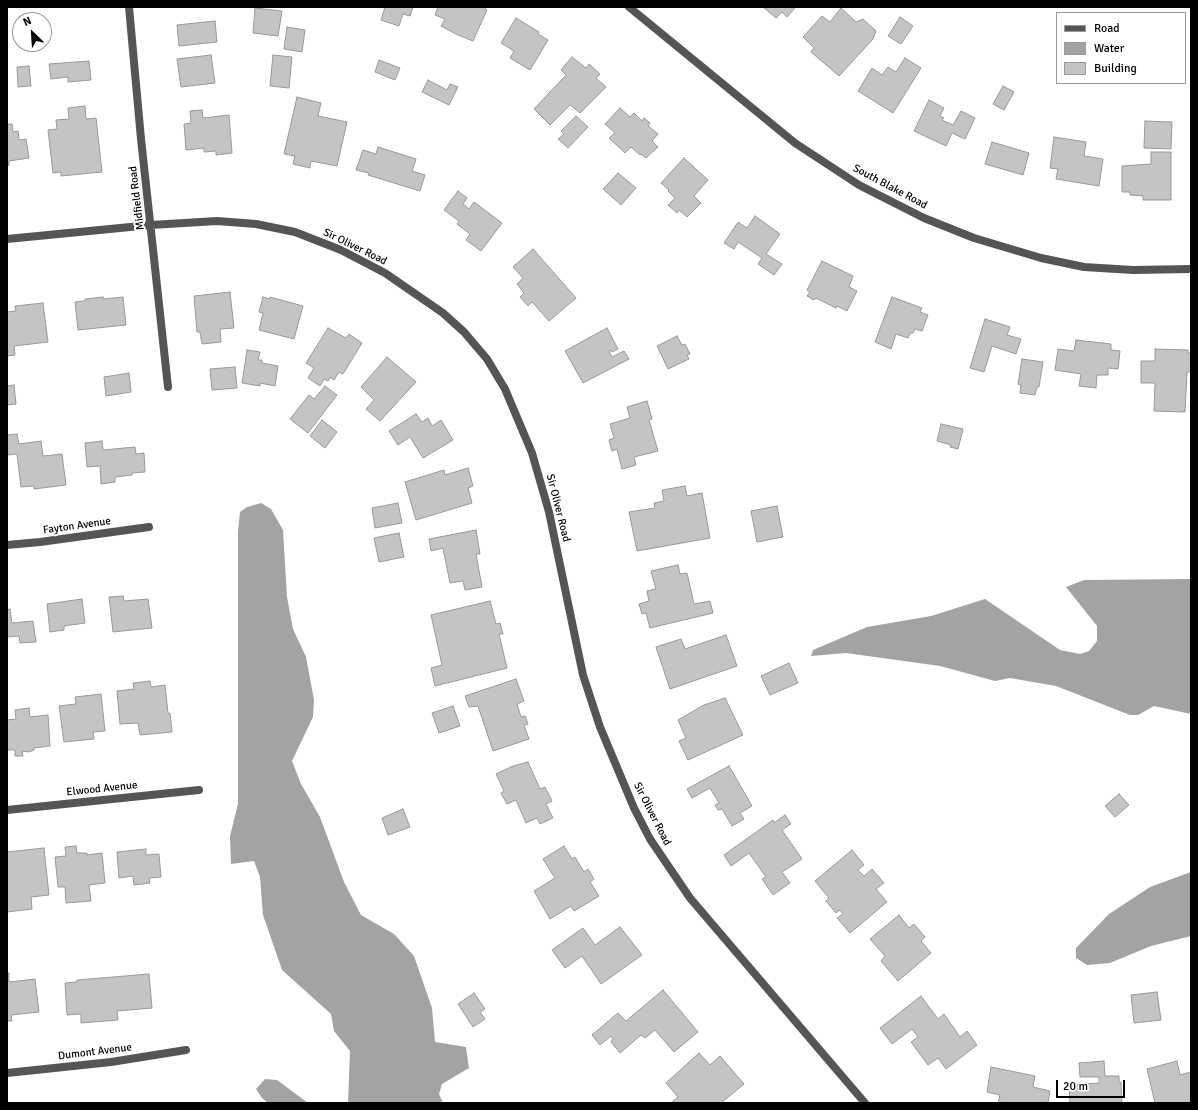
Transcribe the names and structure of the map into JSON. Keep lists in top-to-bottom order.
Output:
{
  "streets": {
    "street": [
      "South Blake Road",
      "Midfield Road",
      "Sir Oliver Road",
      "Fayton Avenue",
      "Elwood Avenue",
      "Dumont Avenue"
    ]
  },
  "crossings": [
    ["Midfield Road", "Sir Oliver Road"]
  ],
  "legend": ["Road", "Water", "Building"],
  "scale_bar": "20 m",
  "north": "top left"
}
